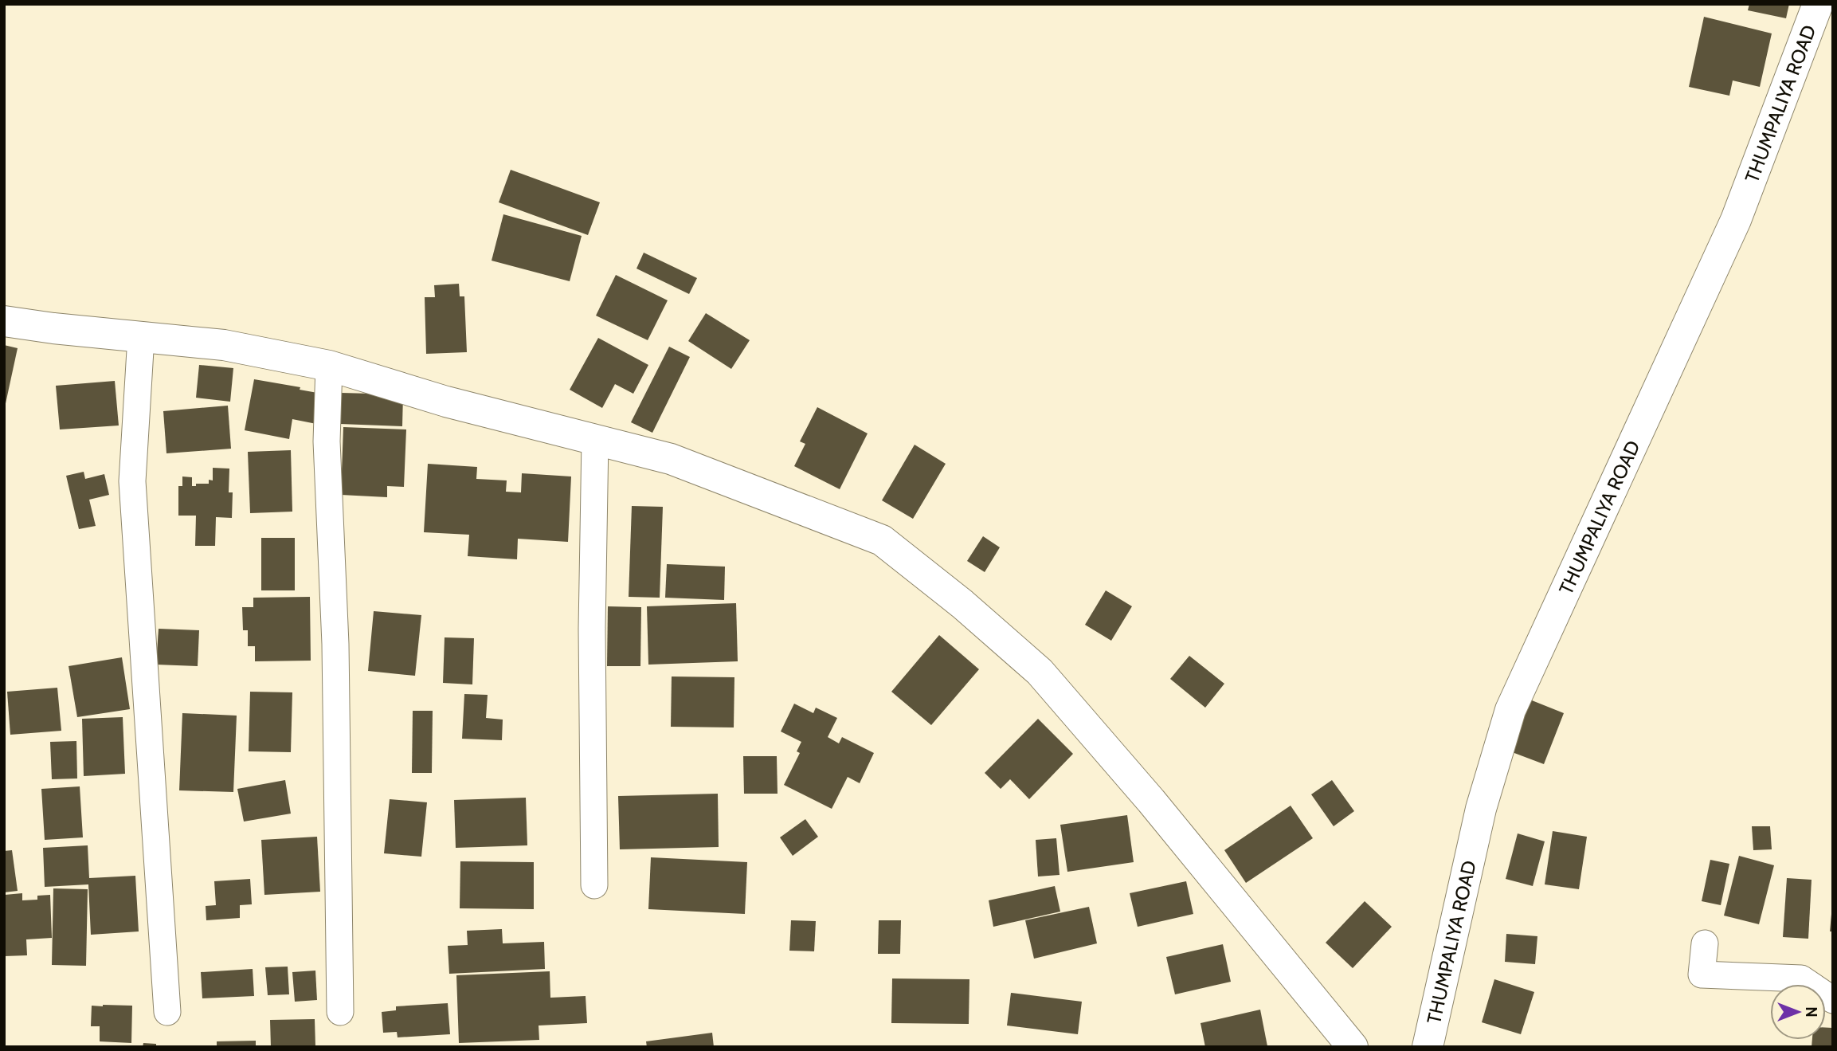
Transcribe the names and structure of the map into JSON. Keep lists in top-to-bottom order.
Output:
{
  "streets": {
    "street": ["THUMPALIYA ROAD"]
  },
  "north": "right"
}
